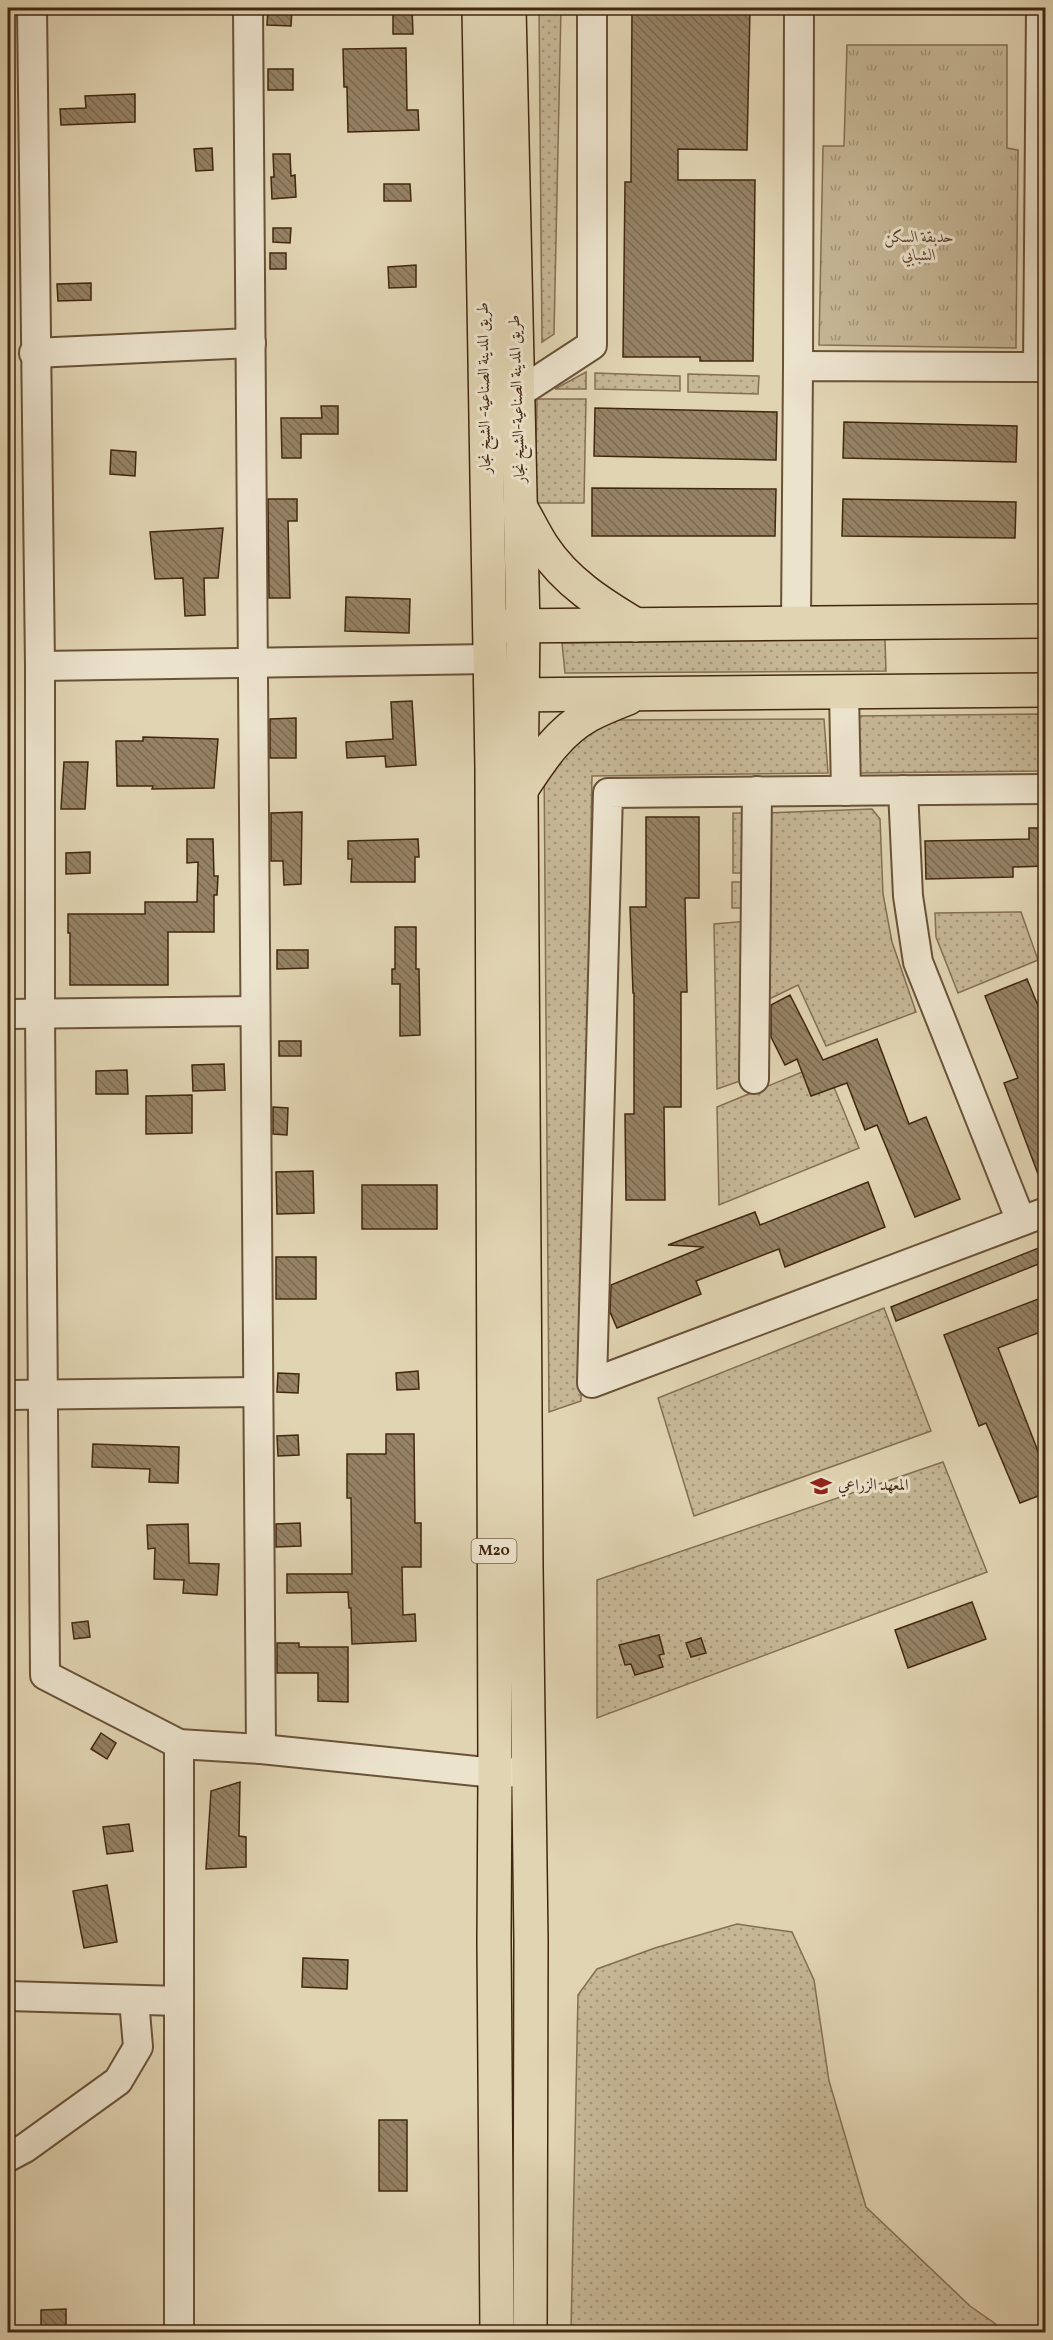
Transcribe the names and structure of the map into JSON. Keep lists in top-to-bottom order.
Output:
{
  "streets": {
    "main road": ["طريق المدينة الصناعية- الشيخ نجار", "طريق المدينة الصناعية-الشيخ نجار", "M20"]
  },
  "crossings": [
    ["طريق المدينة الصناعية- الشيخ نجار", "طريق المدينة الصناعية-الشيخ نجار"],
    ["طريق المدينة الصناعية- الشيخ نجار", "M20"],
    ["طريق المدينة الصناعية-الشيخ نجار", "M20"]
  ],
  "parks": ["حدبقة السكن الشبابي"],
  "places": {
    "school or university": ["المعهد الزراعي"]
  }
}
